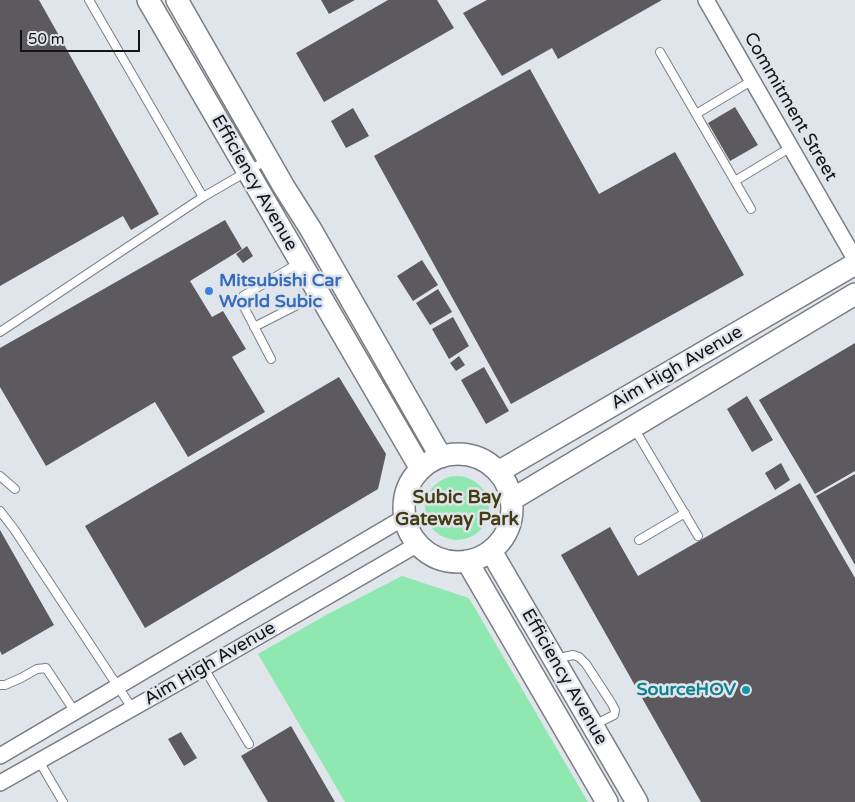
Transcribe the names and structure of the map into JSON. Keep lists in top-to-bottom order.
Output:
{
  "streets": {
    "street": ["Commitment Street", "Efficiency Avenue", "Aim High Avenue"]
  },
  "crossings": [
    ["Efficiency Avenue", "Aim High Avenue"]
  ],
  "districts": ["Subic Bay Gateway Park"],
  "places": ["Mitsubishi Car World Subic", "SourceHOV"],
  "scale_bar": "50 m"
}
